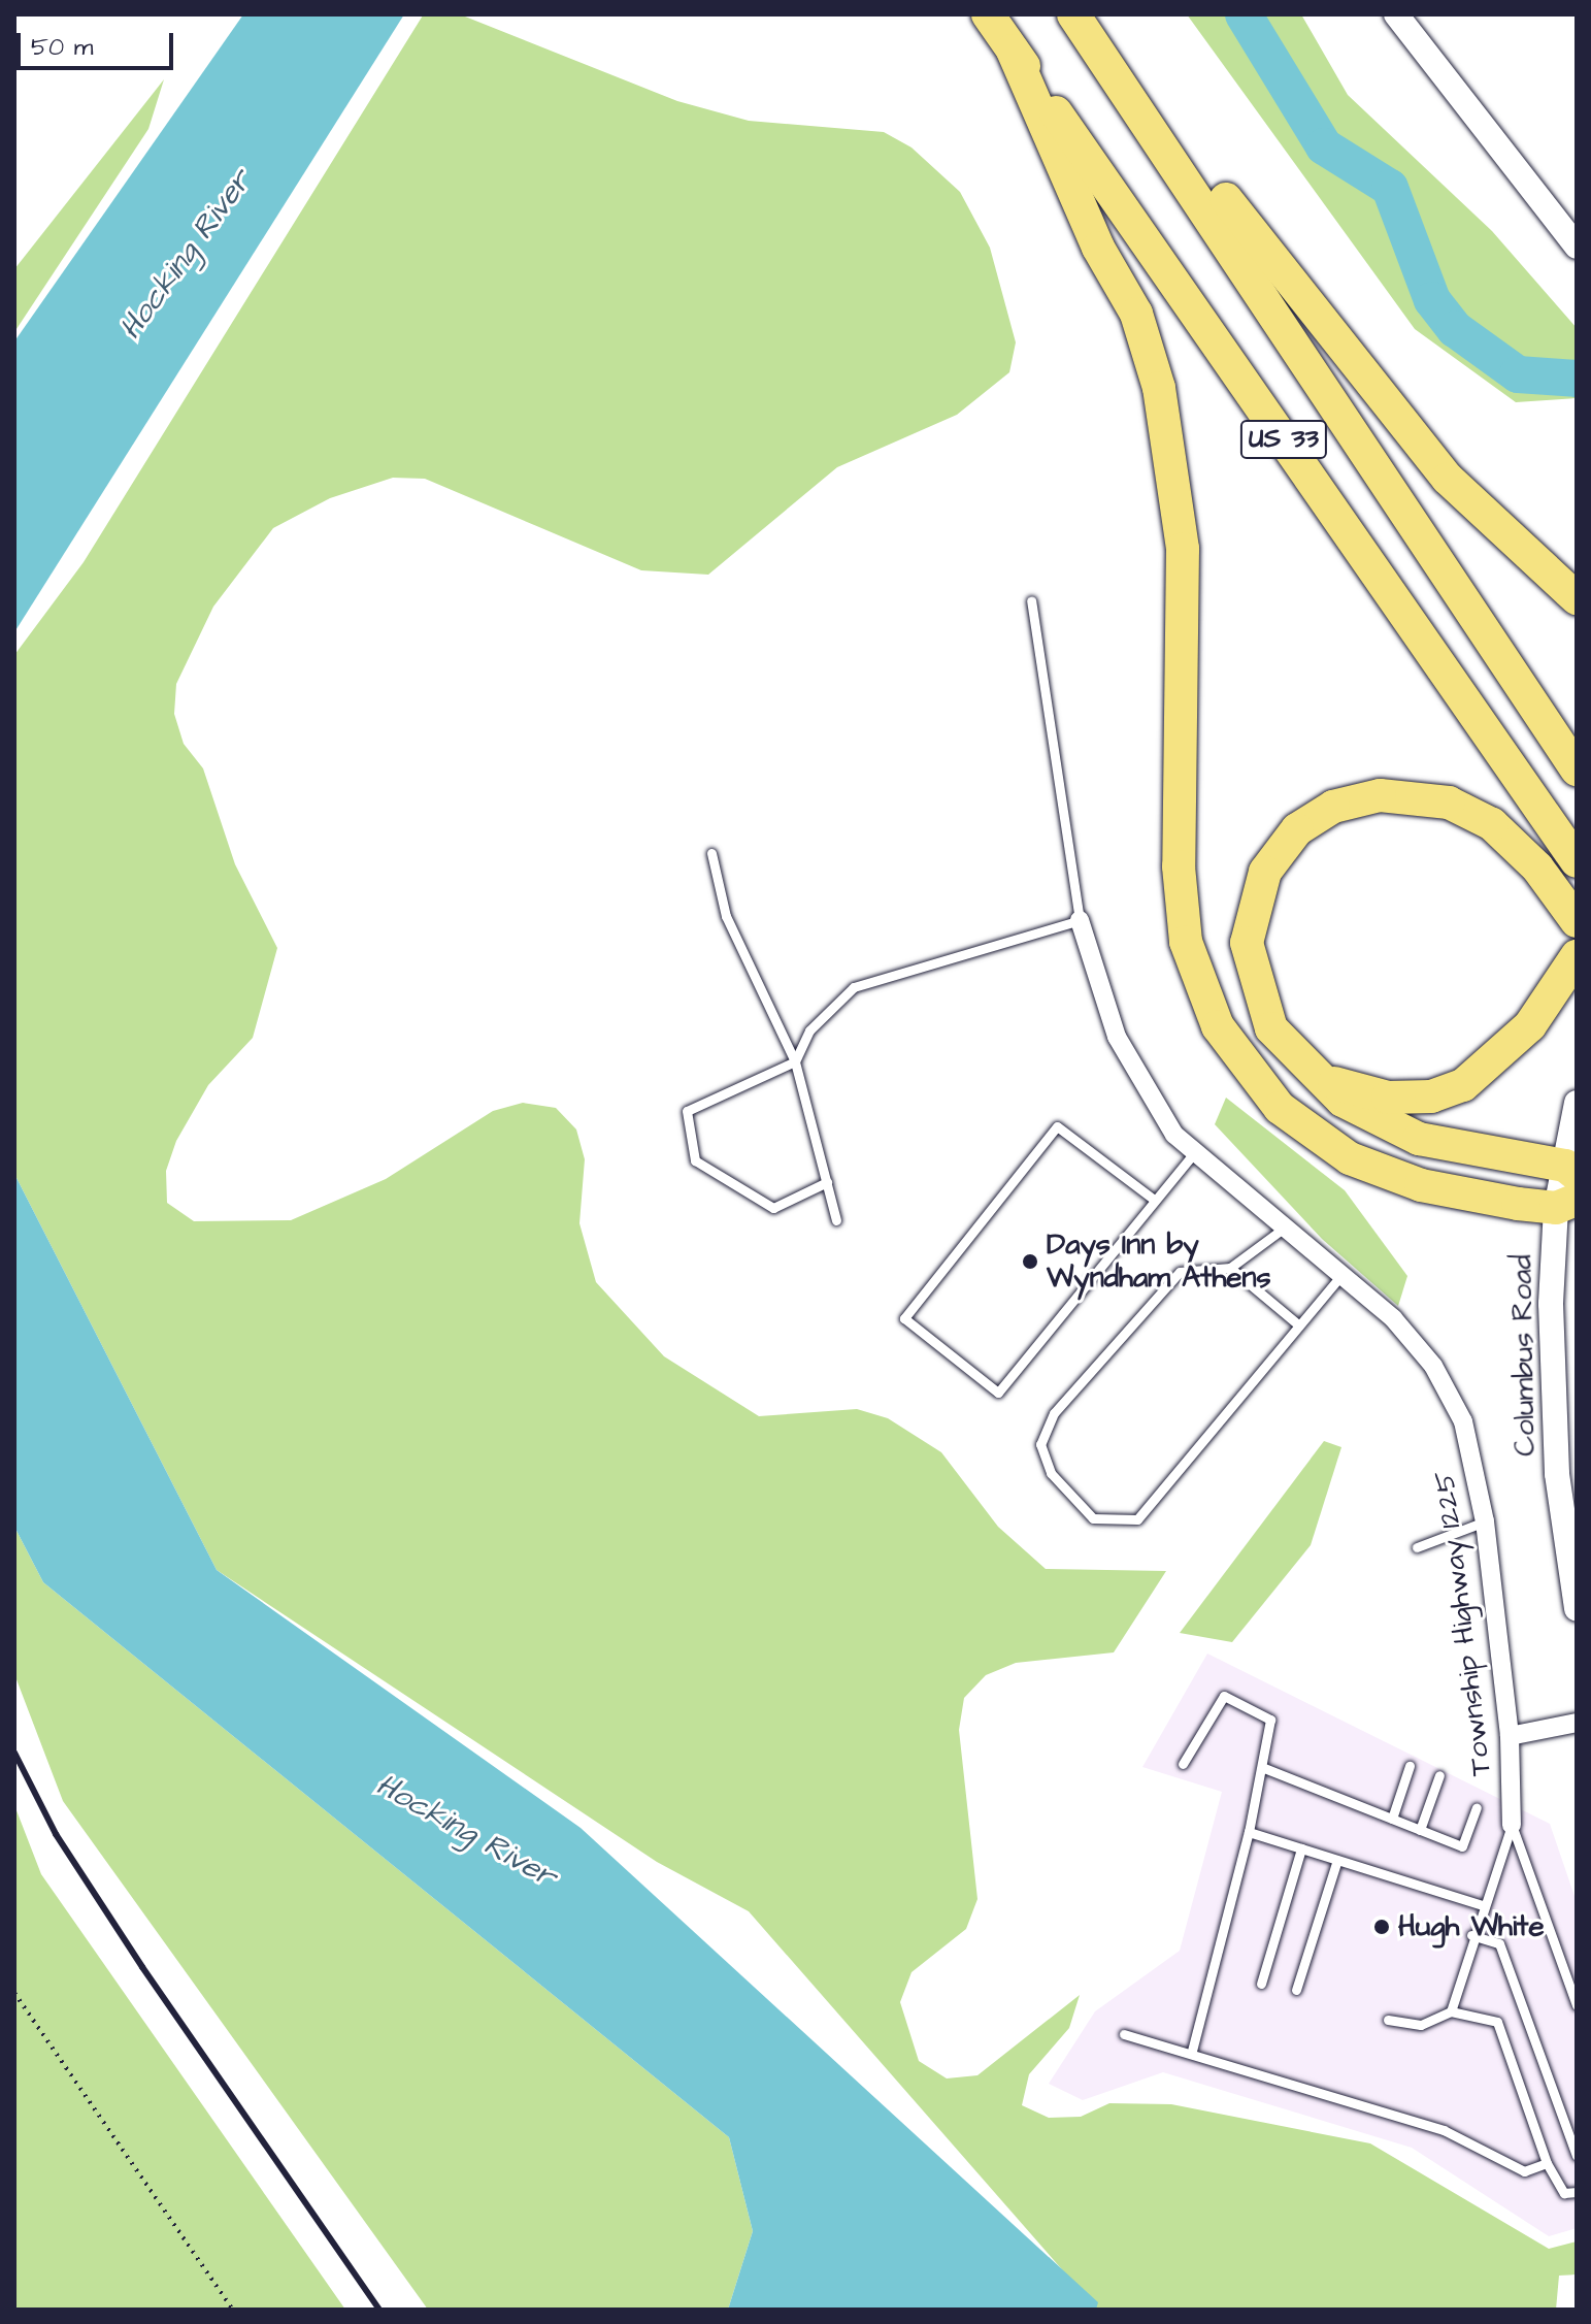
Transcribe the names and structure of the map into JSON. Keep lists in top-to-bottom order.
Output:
{
  "streets": {
    "highway": ["US 33"],
    "main road": ["Columbus Road"],
    "street": ["Township Highway 1225"]
  },
  "water": ["Hocking River"],
  "places": ["Days Inn by Wyndham Athens", "Hugh White"],
  "scale_bar": "50 m"
}
